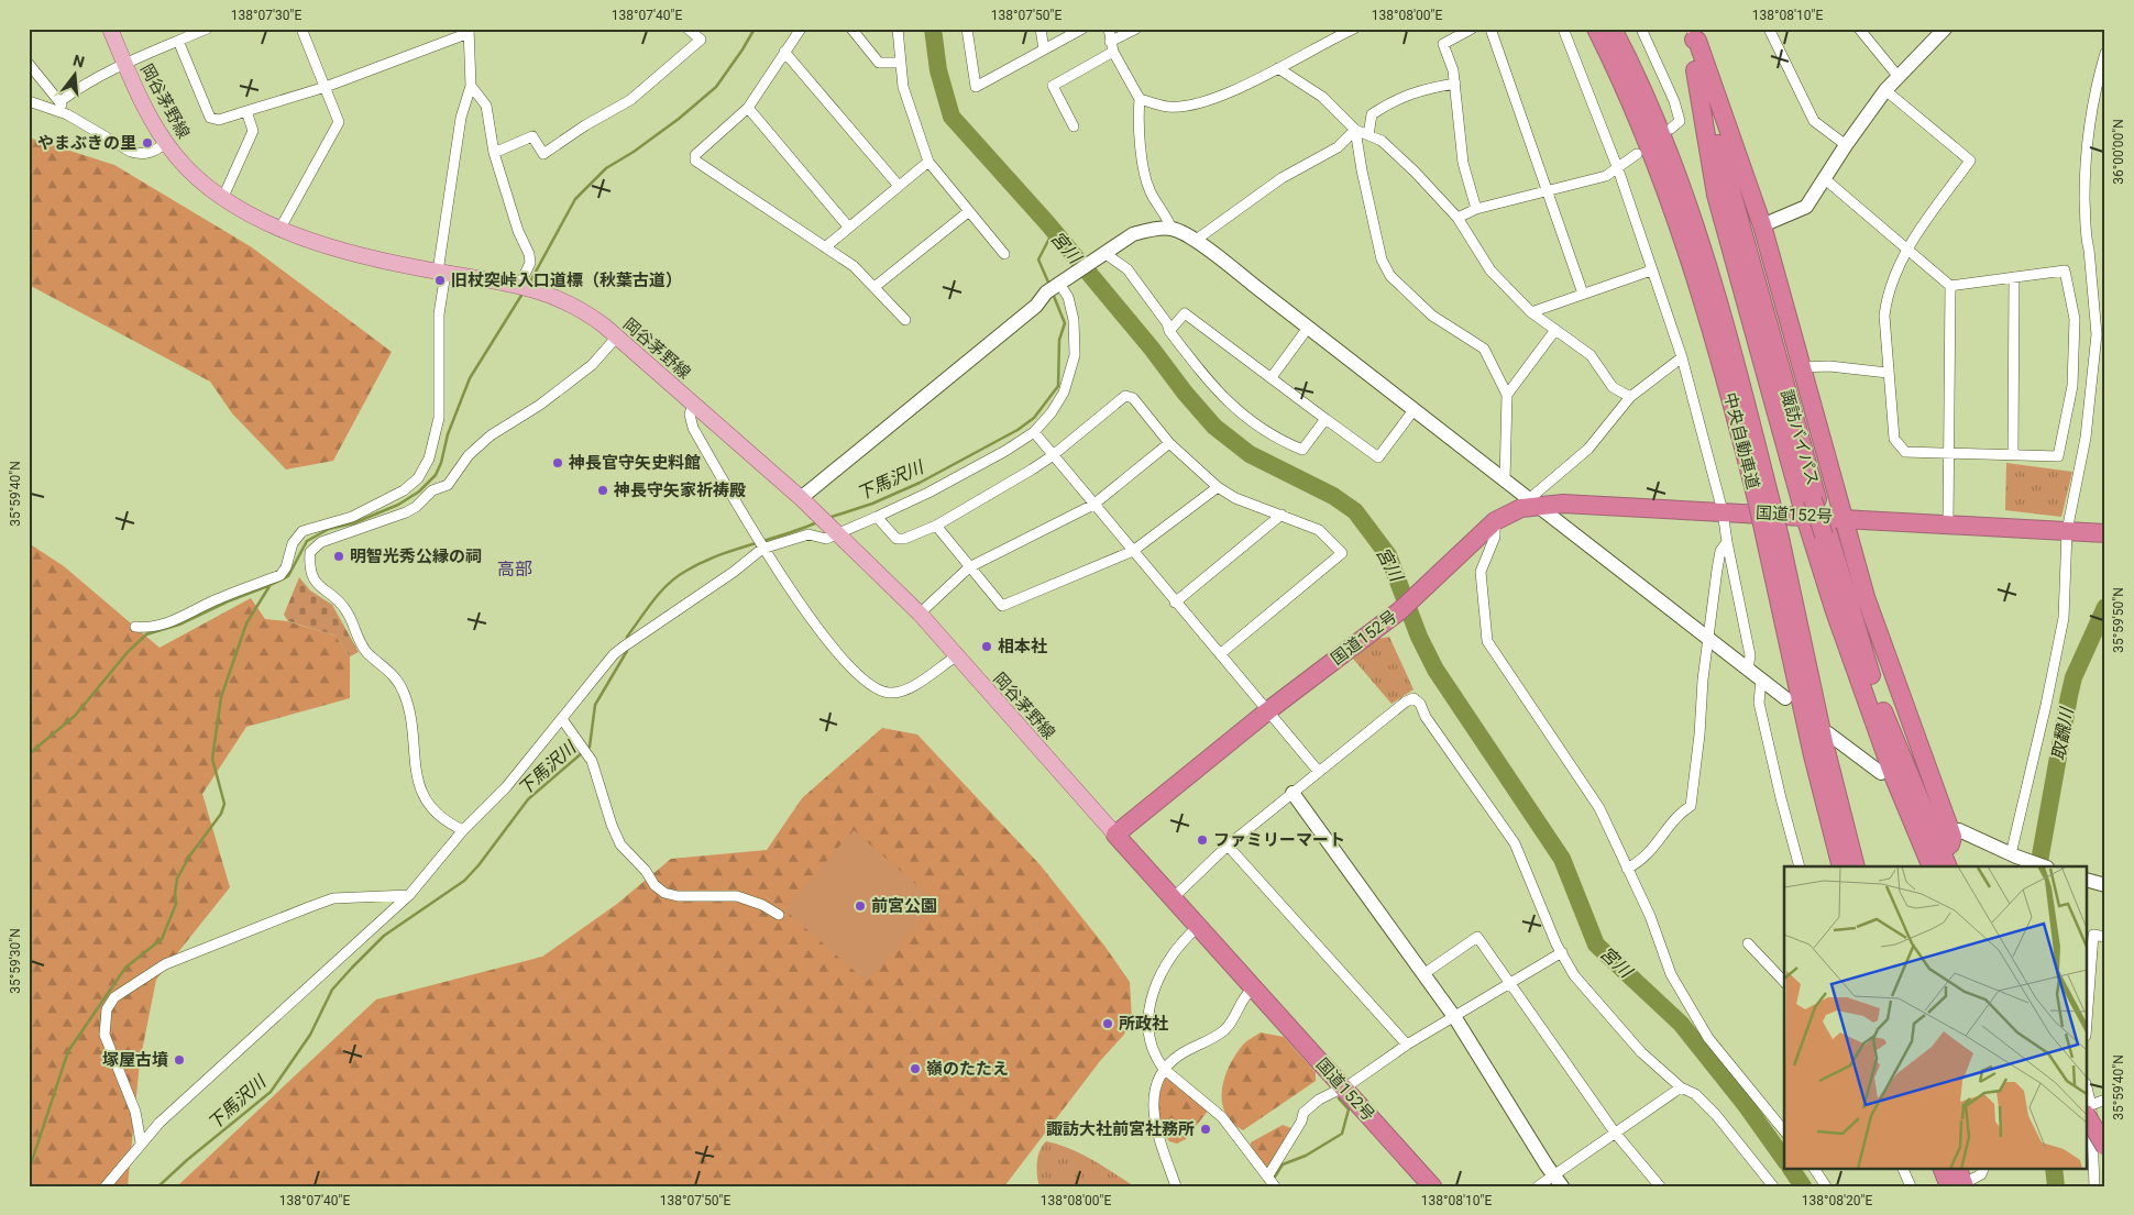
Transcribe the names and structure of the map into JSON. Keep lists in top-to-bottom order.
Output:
{
  "streets": {
    "highway": ["諏訪バイパス", "中央自動車道", "国道152号"],
    "main road": ["岡谷茅野線"]
  },
  "crossings": [
    ["岡谷茅野線", "国道152号"]
  ],
  "districts": ["高部"],
  "water": ["宮川", "下馬沢川", "取飜川"],
  "places": [
    "やまぶきの里",
    "旧杖突峠入口道標（秋葉古道）",
    "神長官守矢史料館",
    "神長守矢家祈祷殿",
    "明智光秀公縁の祠",
    "相本社",
    "ファミリーマート",
    "前宮公園",
    "所政社",
    "塚屋古墳",
    "嶺のたたえ",
    "諏訪大社前宮社務所"
  ],
  "north": "top",
  "coordinates": [
    "138°07'30\"E",
    "138°07'40\"E",
    "138°07'50\"E",
    "138°08'00\"E",
    "138°08'10\"E",
    "36°00'00\"N",
    "35°59'40\"N",
    "35°59'50\"N",
    "35°59'30\"N",
    "138°08'20\"E"
  ]
}
